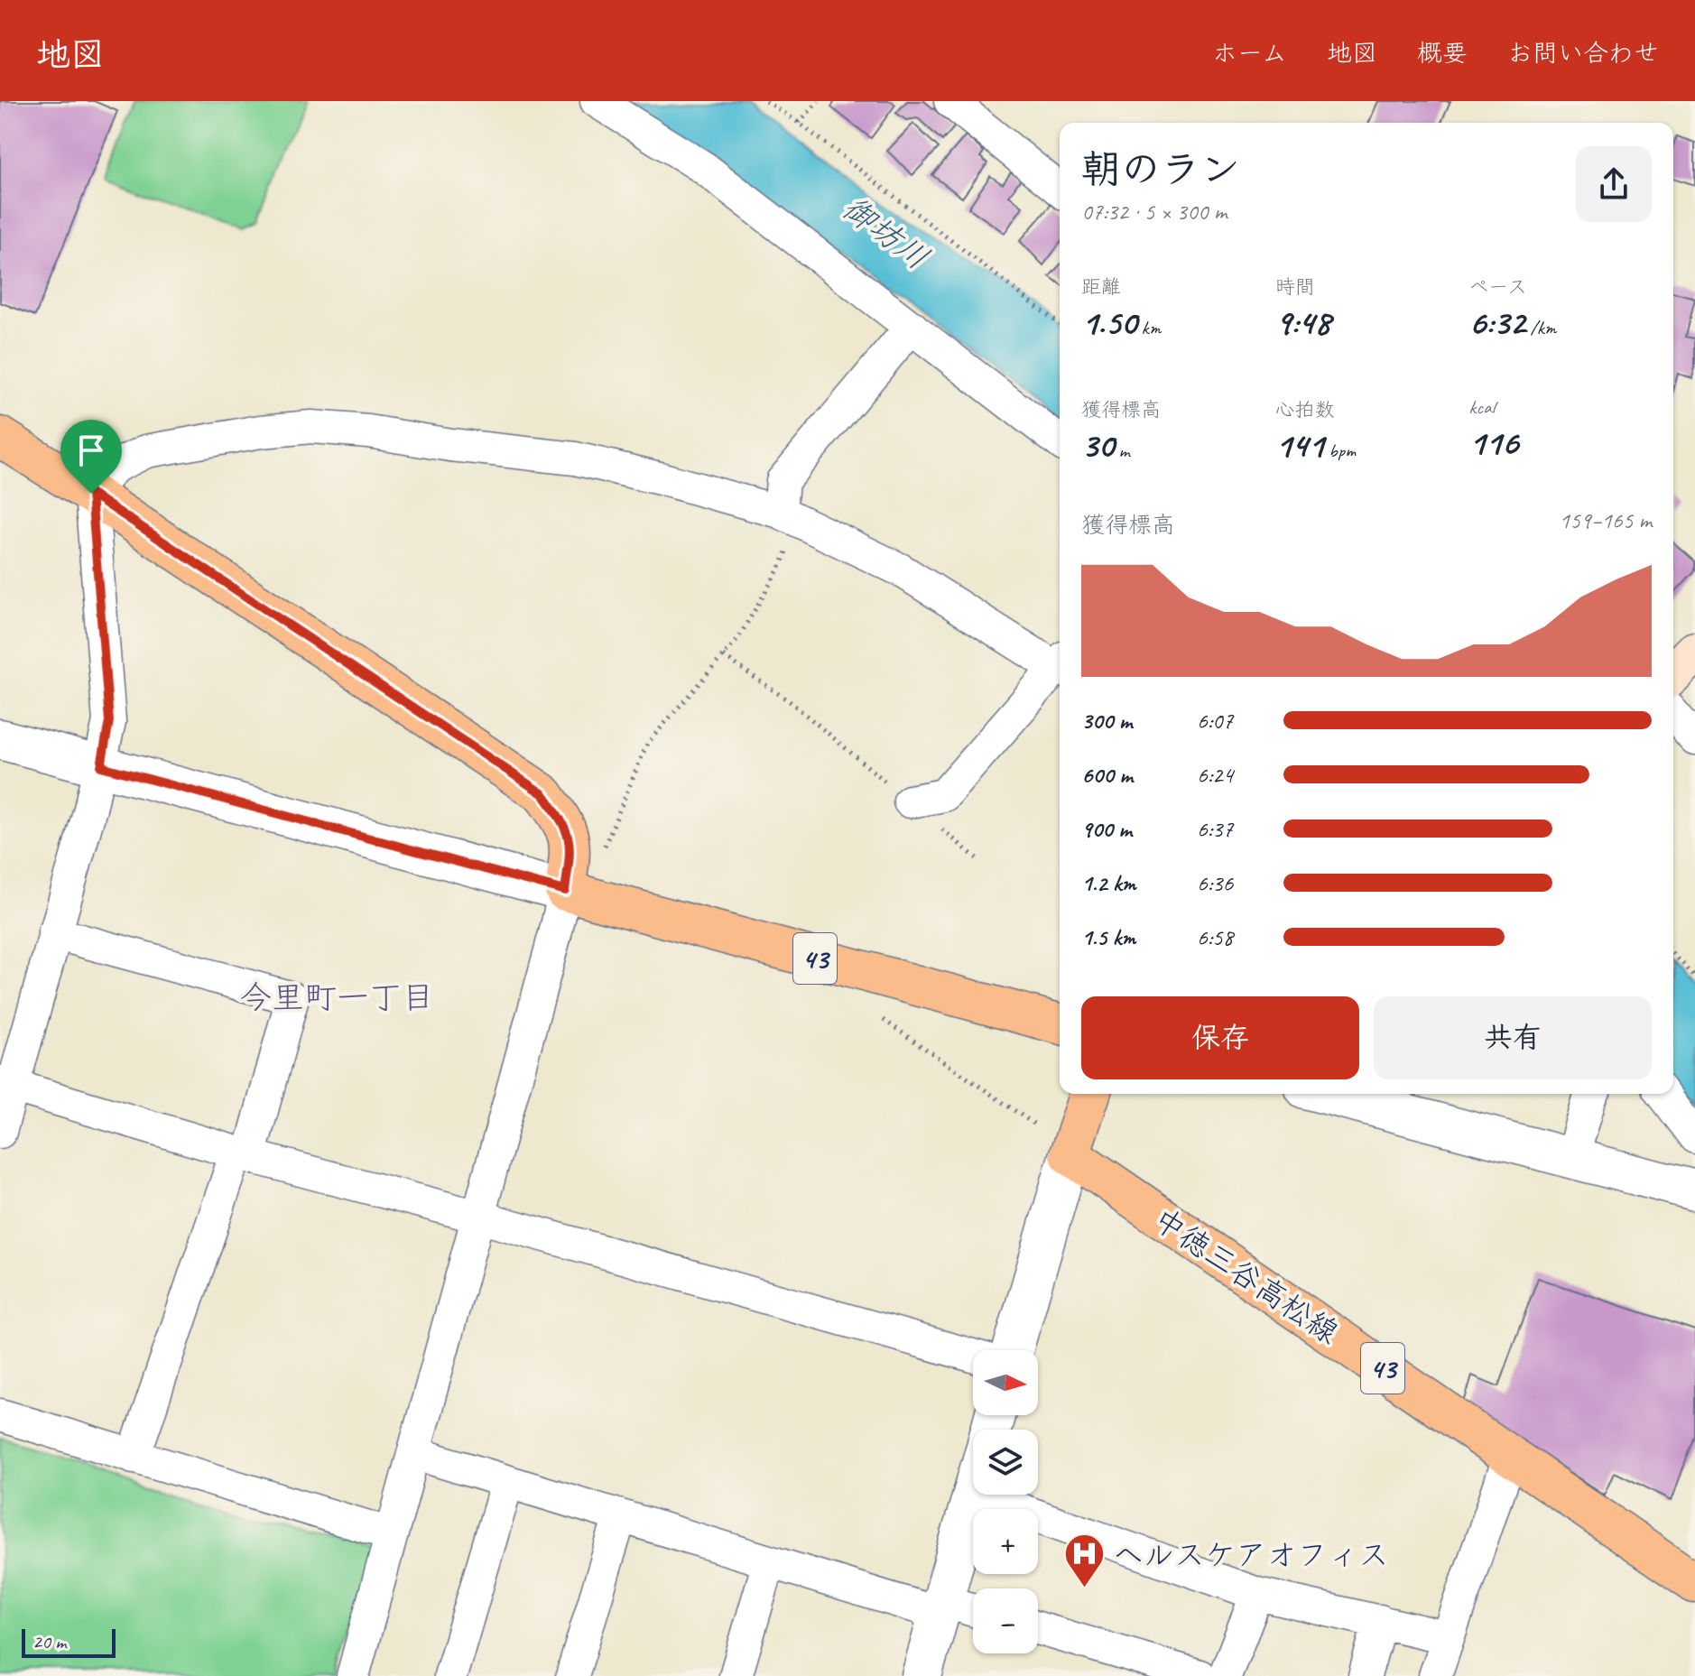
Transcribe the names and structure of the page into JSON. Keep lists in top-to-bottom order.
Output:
{
  "streets": {
    "main road": ["43", "中徳三谷高松線"]
  },
  "districts": ["今里町一丁目"],
  "water": ["御坊川"],
  "places": {
    "hospital": ["ヘルスケアオフィス"]
  },
  "scale_bar": "20 m",
  "north": "right",
  "page": {
    "header": "地図",
    "nav": [
      "ホーム",
      "地図",
      "概要",
      "お問い合わせ"
    ],
    "heading": ["朝のラン", "07:32 · 5 × 300 m"],
    "stats": [
      ["距離", "1.50 km"],
      ["時間", "9:48"],
      ["ペース", "6:32 /km"],
      ["獲得標高", "30 m"],
      ["心拍数", "141 bpm"],
      ["kcal", "116"]
    ],
    "chart": ["獲得標高", "159–165 m"],
    "list": [
      {
        "name": "300 m",
        "note": "6:07"
      },
      {
        "name": "600 m",
        "note": "6:24"
      },
      {
        "name": "900 m",
        "note": "6:37"
      },
      {
        "name": "1.2 km",
        "note": "6:36"
      },
      {
        "name": "1.5 km",
        "note": "6:58"
      }
    ],
    "buttons": ["保存", "共有"],
    "map_buttons": ["+", "−"],
    "scale": "20 m"
  }
}
